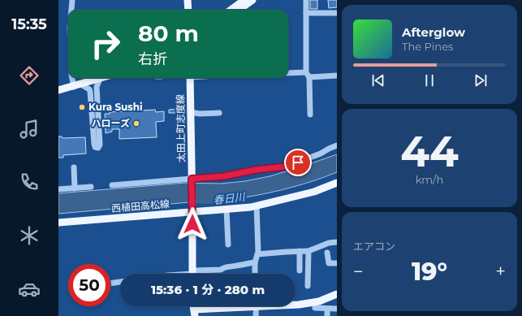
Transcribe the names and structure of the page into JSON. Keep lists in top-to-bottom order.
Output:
{
  "streets": {
    "main road": ["太田上町志度線", "西植田高松線"]
  },
  "crossings": [
    ["太田上町志度線", "西植田高松線"]
  ],
  "water": ["春日川"],
  "places": ["Kura Sushi", "ハローズ"],
  "page": {
    "tabs": "15:35",
    "turn": ["80 m", "右折"],
    "song": ["Afterglow", "The Pines"],
    "tile": [
      ["44", "km/h"],
      "エアコン"
    ],
    "heat": ["−", "19°", "+"],
    "limit": "50",
    "trip": "15:36 · 1 分 · 280 m"
  }
}
